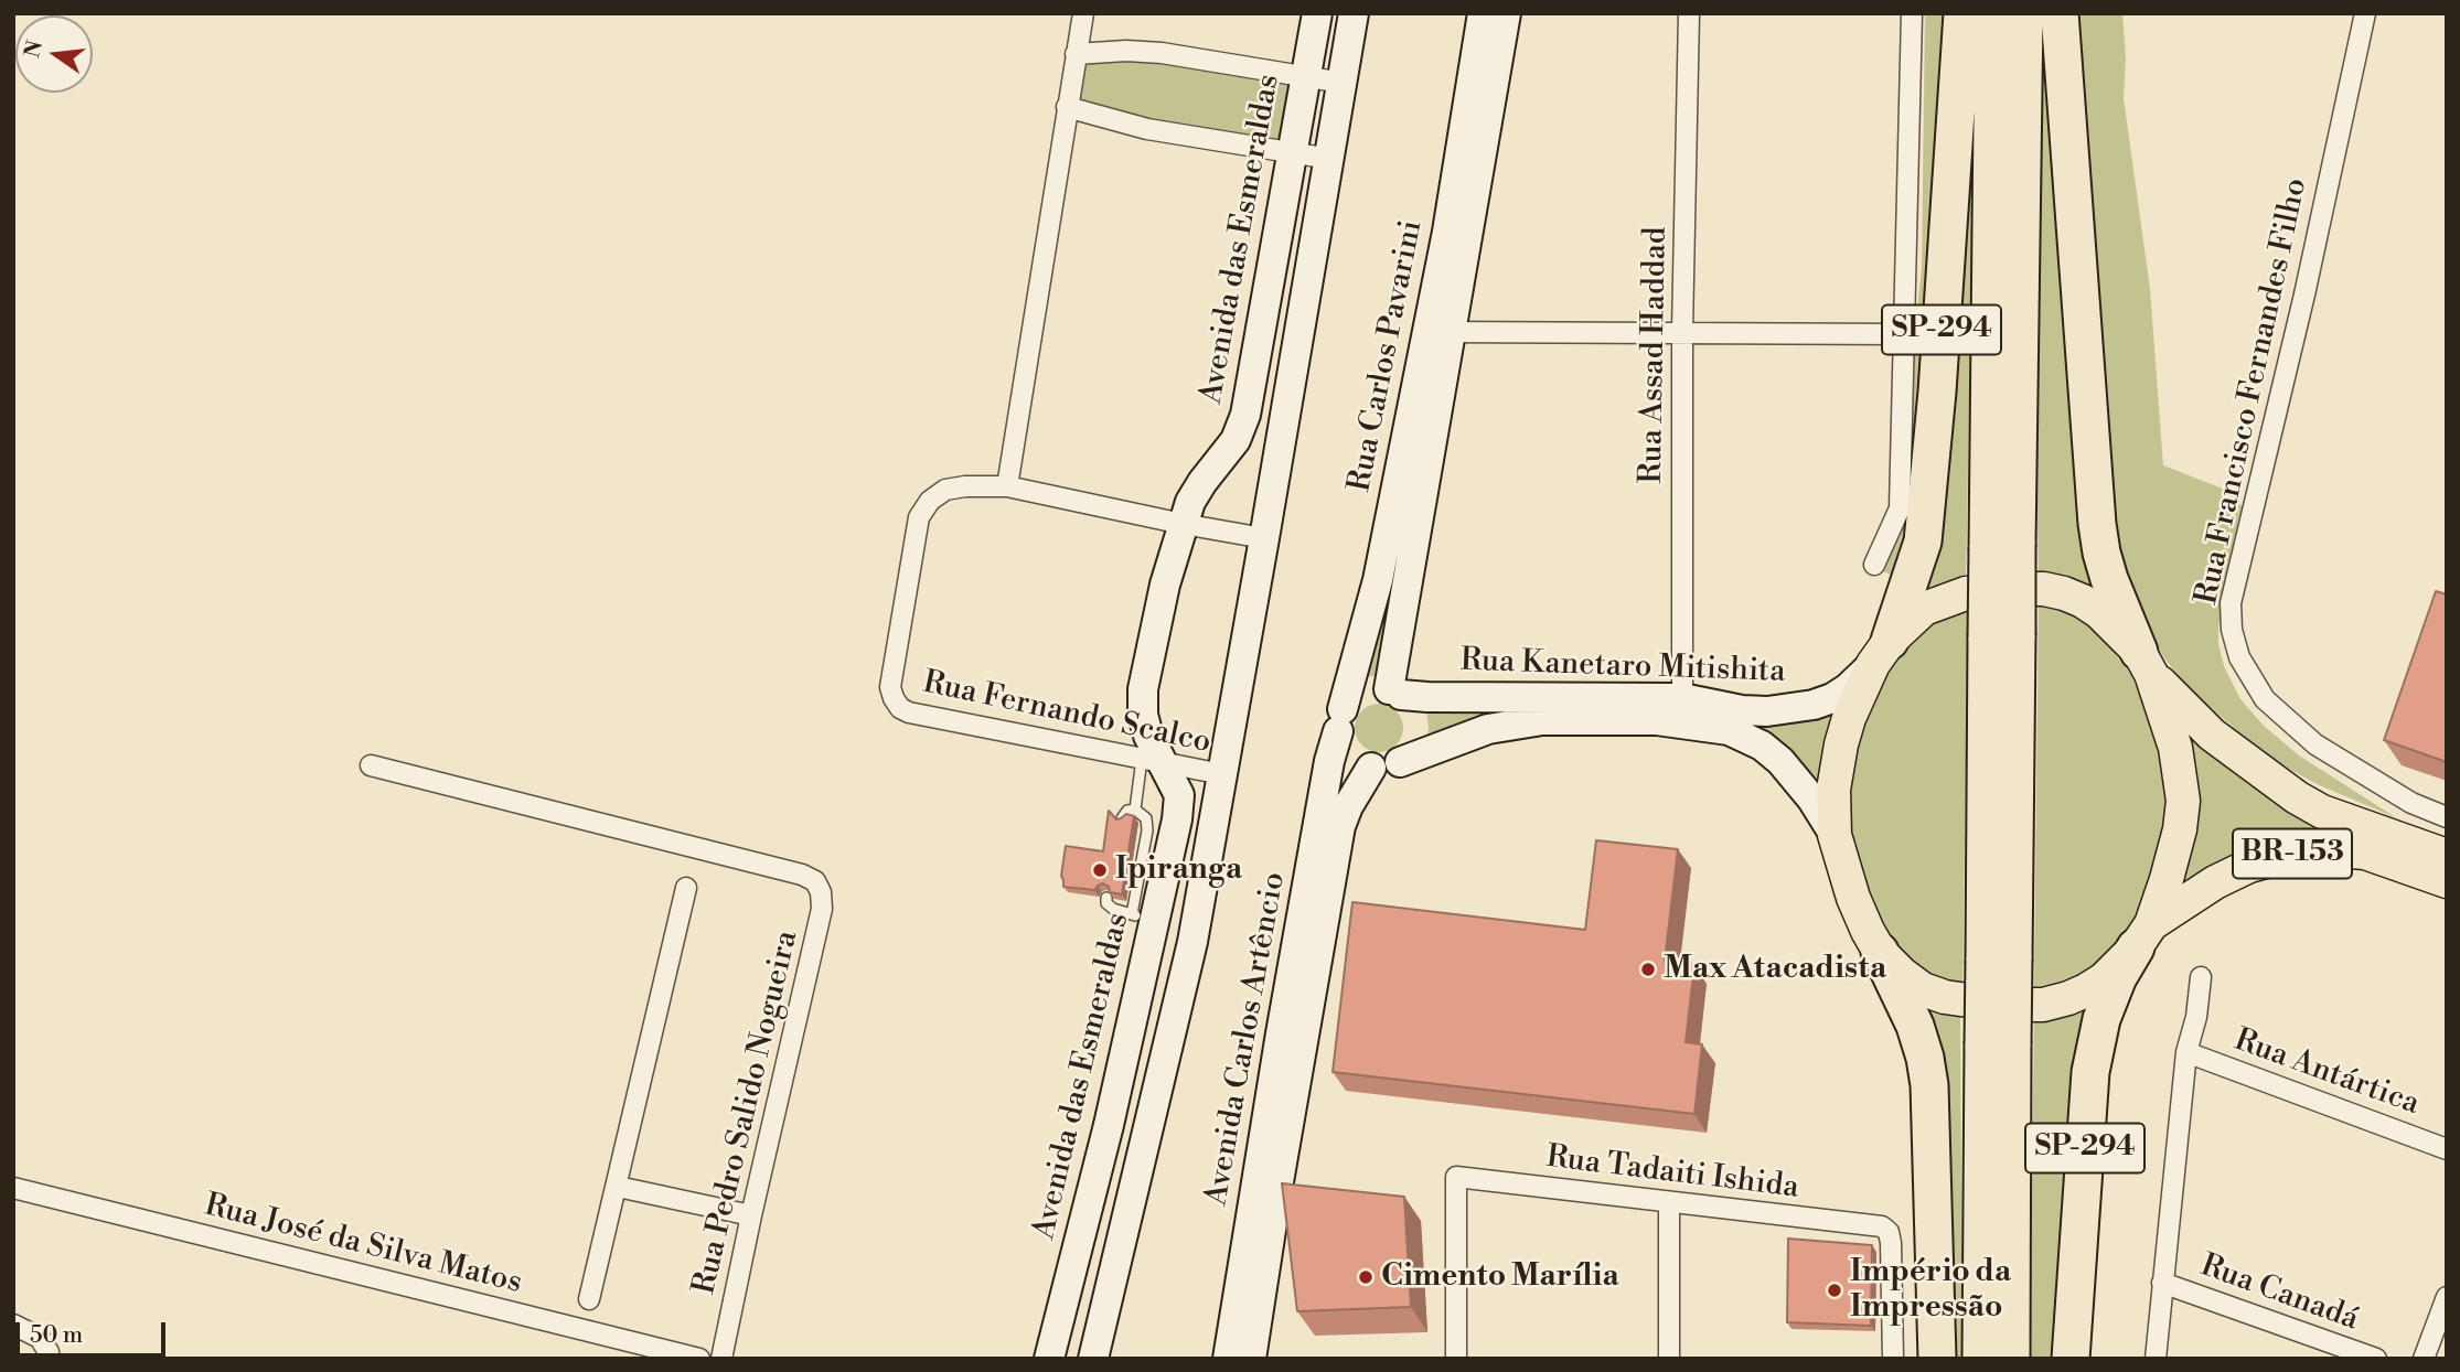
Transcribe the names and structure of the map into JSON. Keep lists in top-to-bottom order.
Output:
{
  "streets": {
    "highway": ["SP-294", "BR-153"],
    "main road": [
      "Avenida das Esmeraldas",
      "Rua Carlos Pavarini",
      "Rua Kanetaro Mitishita",
      "Avenida Carlos Artêncio"
    ],
    "street": [
      "Rua Assad Haddad",
      "Rua Francisco Fernandes Filho",
      "Rua Fernando Scalco",
      "Rua Antártica",
      "Rua Pedro Salido Nogueira",
      "Rua Tadaiti Ishida",
      "Rua José da Silva Matos",
      "Rua Canadá"
    ]
  },
  "crossings": [
    ["Avenida das Esmeraldas", "Rua Fernando Scalco"],
    ["SP-294", "Rua Kanetaro Mitishita"],
    ["SP-294", "BR-153"],
    ["Rua Assad Haddad", "Rua Kanetaro Mitishita"],
    ["Rua Carlos Pavarini", "Rua Kanetaro Mitishita"],
    ["Rua Carlos Pavarini", "Avenida Carlos Artêncio"],
    ["Rua Kanetaro Mitishita", "Avenida Carlos Artêncio"]
  ],
  "places": [
    "Ipiranga",
    "Max Atacadista",
    "Cimento Marília",
    "Império da Impressão"
  ],
  "scale_bar": "50 m",
  "north": "left"
}
